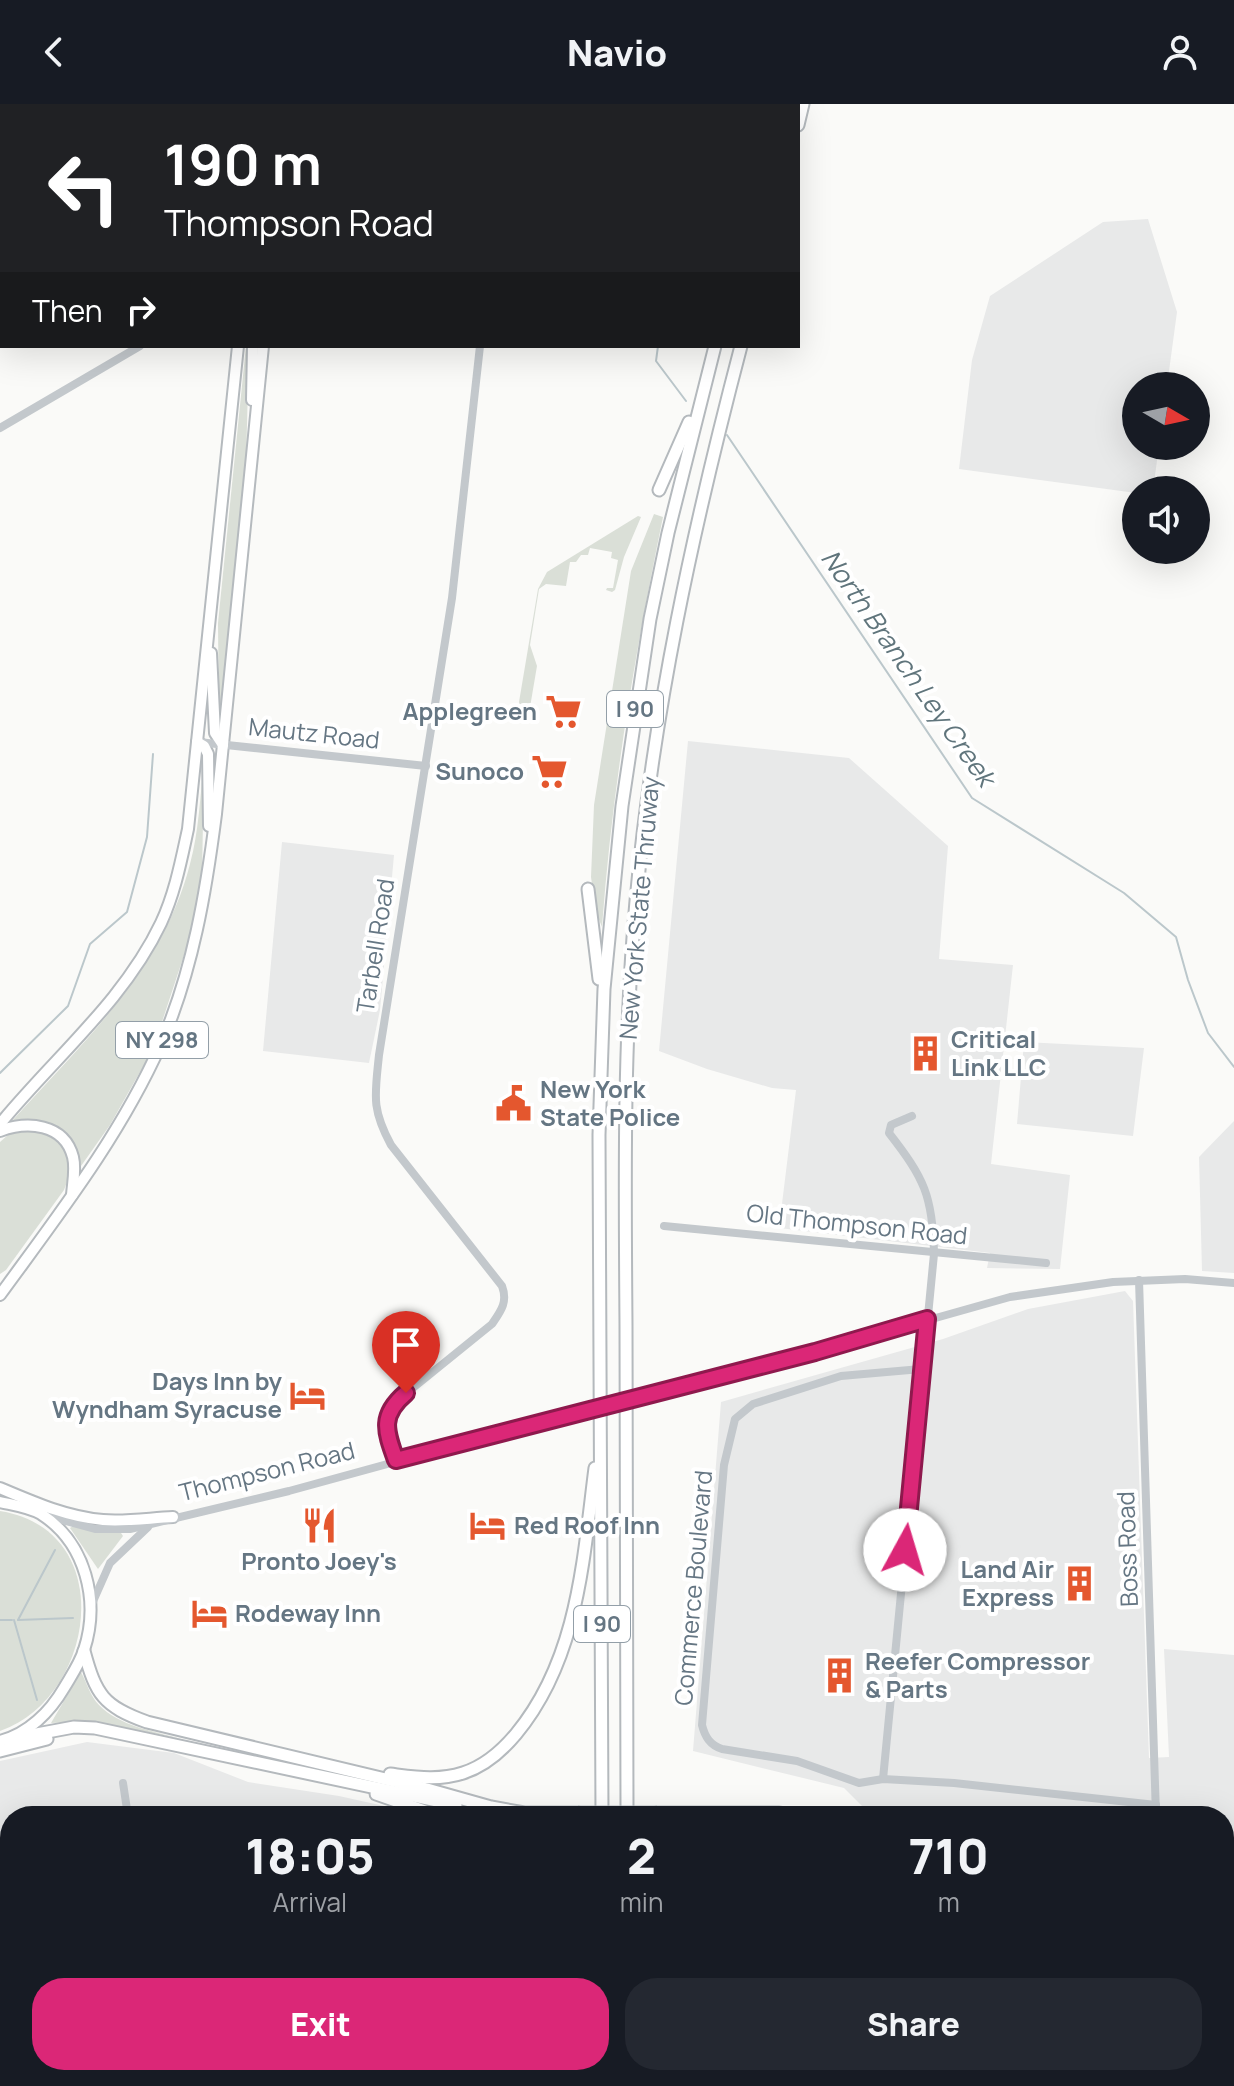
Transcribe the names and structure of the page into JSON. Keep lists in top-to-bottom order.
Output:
{
  "streets": {
    "highway": ["I 90", "New York State Thruway"],
    "main road": ["NY 298"],
    "street": [
      "Mautz Road",
      "Tarbell Road",
      "Old Thompson Road",
      "Thompson Road",
      "Boss Road",
      "Commerce Boulevard"
    ]
  },
  "crossings": [
    ["Mautz Road", "Tarbell Road"],
    ["Mautz Road", "NY 298"],
    ["Tarbell Road", "Thompson Road"],
    ["Thompson Road", "Boss Road"],
    ["Boss Road", "Commerce Boulevard"]
  ],
  "water": ["North Branch Ley Creek"],
  "places": {
    "supermarket": ["Applegreen", "Sunoco"],
    "building": ["Critical Link LLC", "Land Air Express", "Reefer Compressor & Parts"],
    "public building": ["New York State Police"],
    "hotel": ["Days Inn by Wyndham Syracuse", "Red Roof Inn", "Rodeway Inn"],
    "restaurant": ["Pronto Joey's"]
  },
  "north": "right",
  "page": {
    "header": "Navio",
    "turn": ["190 m", "Thompson Road"],
    "then": "Then",
    "eta": [
      "18:05",
      "Arrival",
      "2",
      "min",
      "710",
      "m"
    ],
    "buttons": ["Exit", "Share"]
  }
}
